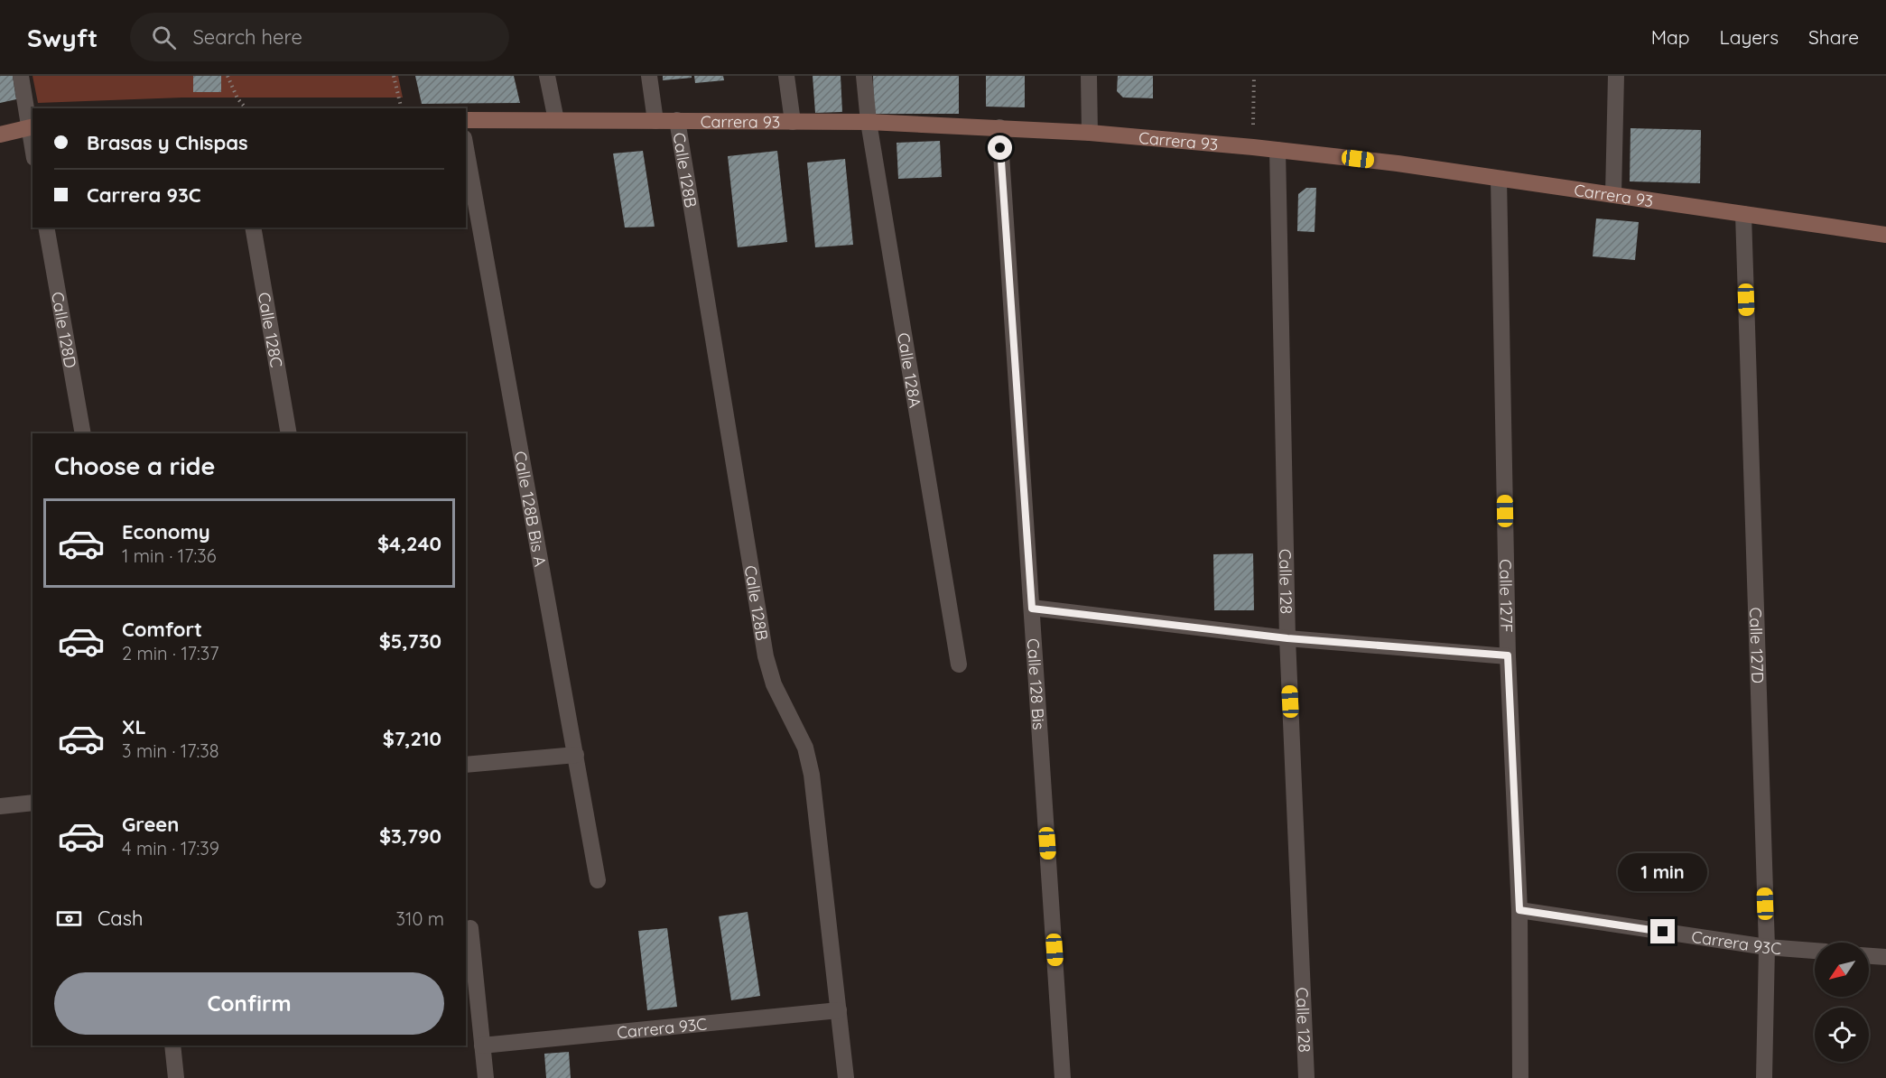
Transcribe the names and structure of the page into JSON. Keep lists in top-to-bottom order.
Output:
{
  "streets": {
    "street": [
      "Carrera 93",
      "Calle 128B",
      "Calle 128D",
      "Calle 128C",
      "Calle 128A",
      "Calle 128B Bis A",
      "Calle 128",
      "Calle 127F",
      "Calle 127D",
      "Calle 128 Bis",
      "Carrera 93C"
    ]
  },
  "crossings": [
    ["Carrera 93", "Calle 128B"],
    ["Carrera 93", "Calle 128A"],
    ["Carrera 93", "Calle 128"],
    ["Carrera 93", "Calle 127F"],
    ["Carrera 93", "Calle 127D"],
    ["Carrera 93", "Calle 128 Bis"],
    ["Calle 128B", "Carrera 93C"],
    ["Calle 127F", "Carrera 93C"],
    ["Calle 127D", "Carrera 93C"]
  ],
  "north": "bottom left",
  "page": {
    "header": "Swyft",
    "search": "Search here",
    "nav": ["Map", "Layers", "Share"],
    "banner": ["Brasas y Chispas", "Carrera 93C"],
    "heading": "Choose a ride",
    "list": [
      {
        "name": "Economy",
        "note": "1 min · 17:36",
        "value": "$4,240"
      },
      {
        "name": "Comfort",
        "note": "2 min · 17:37",
        "value": "$5,730"
      },
      {
        "name": "XL",
        "note": "3 min · 17:38",
        "value": "$7,210"
      },
      {
        "name": "Green",
        "note": "4 min · 17:39",
        "value": "$3,790"
      }
    ],
    "bubble": "1 min",
    "pay": ["Cash", "310 m"],
    "buttons": "Confirm"
  }
}
